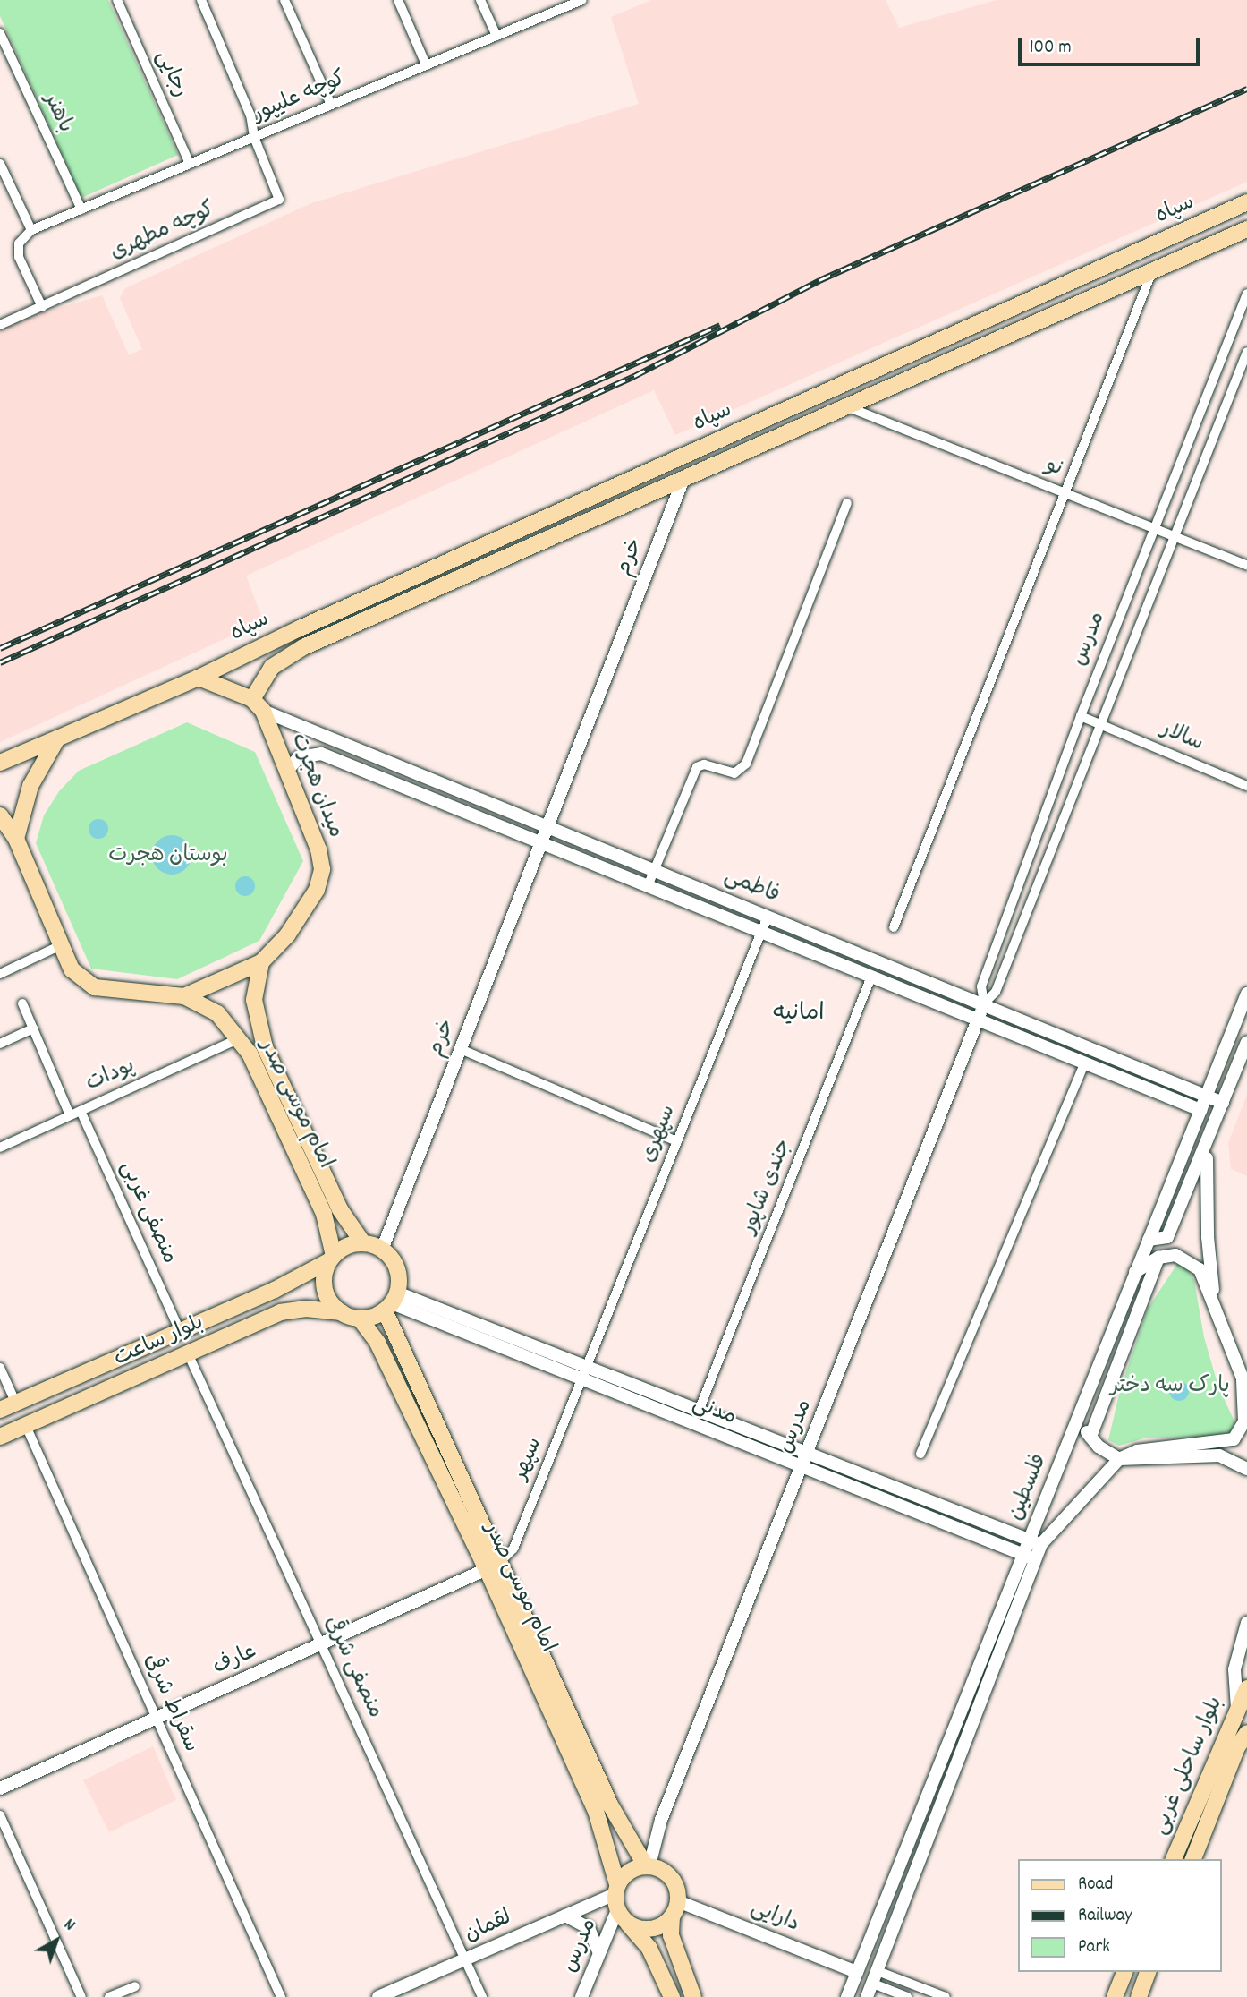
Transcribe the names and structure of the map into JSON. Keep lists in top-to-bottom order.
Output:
{
  "streets": {
    "main road": [
      "سپاه",
      "میدان هجرت",
      "امام موسی صدر",
      "بلوار ساعت",
      "بلوار ساحلی غربی"
    ],
    "street": [
      "رجایی",
      "کوچه علیپور",
      "باهنر",
      "کوچه مطهری",
      "نو",
      "خرم",
      "مدرس",
      "سالار",
      "فاطمی",
      "پودات",
      "سپهری",
      "جندی شاپور",
      "منصفی غربی",
      "مدنی",
      "سپهر",
      "فلسطین",
      "عارف",
      "منصفی شرقی",
      "سقراط شرقی",
      "دارایی",
      "لقمان"
    ]
  },
  "crossings": [
    ["رجایی", "کوچه علیپور"],
    ["کوچه علیپور", "باهنر"],
    ["کوچه علیپور", "کوچه مطهری"],
    ["سپاه", "نو"],
    ["سپاه", "خرم"],
    ["سپاه", "میدان هجرت"],
    ["نو", "مدرس"],
    ["خرم", "فاطمی"],
    ["خرم", "امام موسی صدر"],
    ["خرم", "بلوار ساعت"],
    ["خرم", "مدنی"],
    ["مدرس", "سالار"],
    ["مدرس", "فاطمی"],
    ["مدرس", "امام موسی صدر"],
    ["مدرس", "مدنی"],
    ["مدرس", "دارایی"],
    ["مدرس", "لقمان"],
    ["میدان هجرت", "فاطمی"],
    ["میدان هجرت", "امام موسی صدر"],
    ["فاطمی", "سپهری"],
    ["فاطمی", "جندی شاپور"],
    ["فاطمی", "فلسطین"],
    ["پودات", "امام موسی صدر"],
    ["پودات", "منصفی غربی"],
    ["امام موسی صدر", "بلوار ساعت"],
    ["امام موسی صدر", "مدنی"],
    ["امام موسی صدر", "سپهر"],
    ["امام موسی صدر", "عارف"],
    ["امام موسی صدر", "دارایی"],
    ["امام موسی صدر", "لقمان"],
    ["سپهری", "مدنی"],
    ["سپهری", "سپهر"],
    ["جندی شاپور", "مدنی"],
    ["منصفی غربی", "بلوار ساعت"],
    ["بلوار ساعت", "مدنی"],
    ["بلوار ساعت", "منصفی شرقی"],
    ["بلوار ساعت", "سقراط شرقی"],
    ["مدنی", "سپهر"],
    ["مدنی", "فلسطین"],
    ["سپهر", "عارف"],
    ["فلسطین", "دارایی"],
    ["عارف", "منصفی شرقی"],
    ["عارف", "سقراط شرقی"],
    ["منصفی شرقی", "لقمان"],
    ["دارایی", "لقمان"]
  ],
  "districts": ["امانیه"],
  "parks": ["بوستان هجرت", "پارک سه دختر"],
  "legend": ["Road", "Railway", "Park"],
  "scale_bar": "100 m",
  "north": "top right"
}
